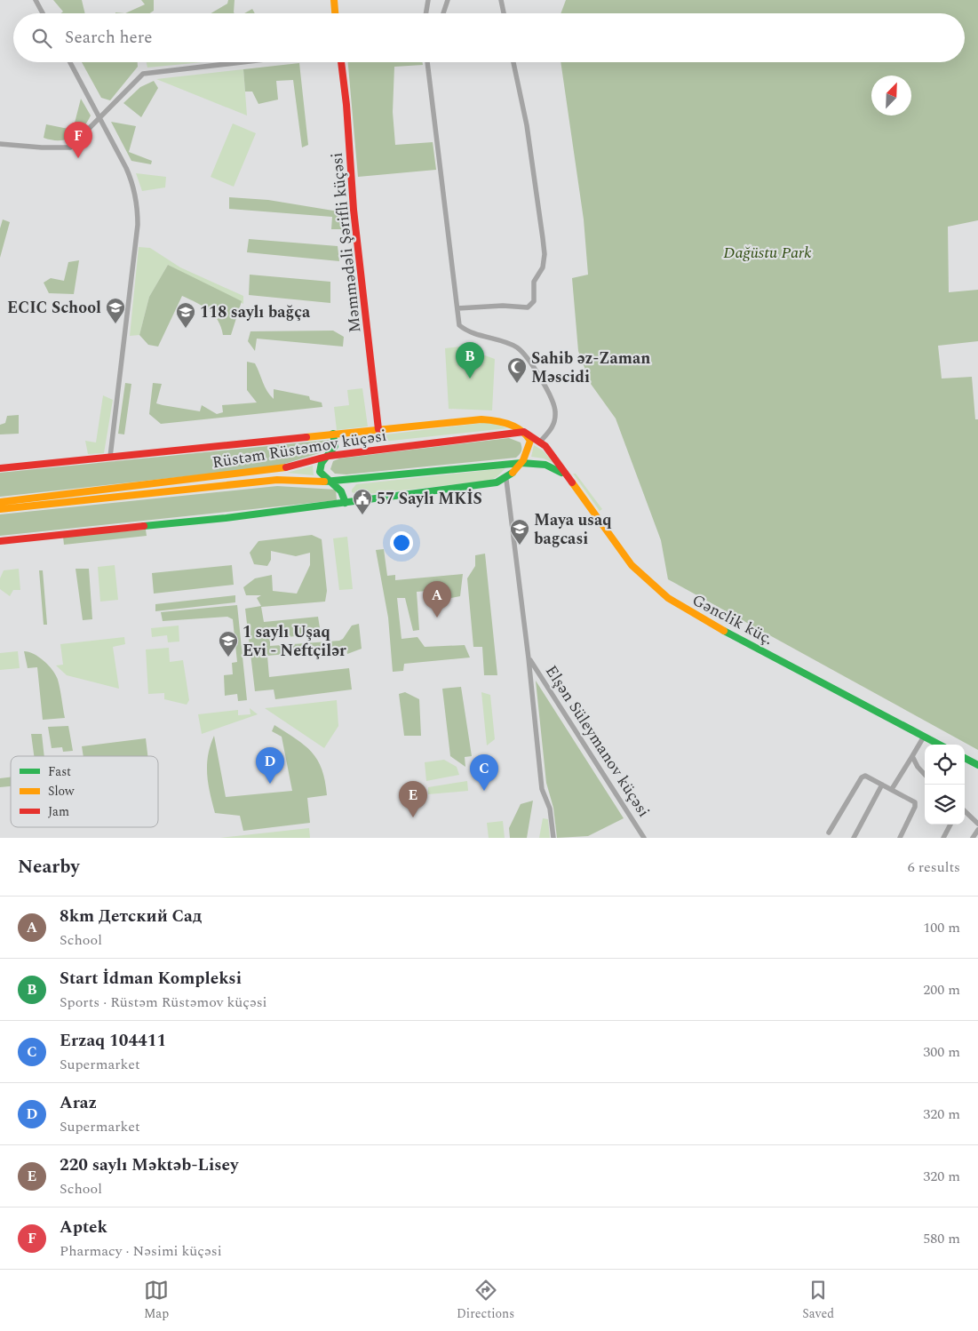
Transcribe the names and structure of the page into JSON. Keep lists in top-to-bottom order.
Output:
{
  "streets": {
    "main road": ["Məmmədəli Şərifli küçəsi", "Rüstəm Rüstəmov küçəsi", "Gənclik küç."],
    "street": ["Elşən Süleymanov küçəsi"]
  },
  "crossings": [
    ["Məmmədəli Şərifli küçəsi", "Rüstəm Rüstəmov küçəsi"],
    ["Rüstəm Rüstəmov küçəsi", "Gənclik küç."]
  ],
  "parks": ["Dağüstu Park"],
  "places": {
    "school or university": [
      "ECIC School",
      "118 saylı bağça",
      "Maya usaq bagcasi",
      "1 saylı Uşaq Evi - Neftçilər"
    ],
    "mosque": ["Sahib əz-Zaman Məscidi"],
    "public building": ["57 Saylı MKİS"]
  },
  "legend": ["Fast", "Slow", "Jam"],
  "north": "top right",
  "page": {
    "search": "Search here",
    "pins": [
      "F",
      "B",
      "A",
      "D",
      "C",
      "E"
    ],
    "heading": ["Nearby", "6 results"],
    "list": [
      {
        "mark": "A",
        "name": "8km Детский Сад",
        "note": "School",
        "value": "100 m"
      },
      {
        "mark": "B",
        "name": "Start İdman Kompleksi",
        "note": "Sports · Rüstəm Rüstəmov küçəsi",
        "value": "200 m"
      },
      {
        "mark": "C",
        "name": "Erzaq 104411",
        "note": "Supermarket",
        "value": "300 m"
      },
      {
        "mark": "D",
        "name": "Araz",
        "note": "Supermarket",
        "value": "320 m"
      },
      {
        "mark": "E",
        "name": "220 saylı Məktəb-Lisey",
        "note": "School",
        "value": "320 m"
      },
      {
        "mark": "F",
        "name": "Aptek",
        "note": "Pharmacy · Nəsimi küçəsi",
        "value": "580 m"
      }
    ],
    "nav": ["Map", "Directions", "Saved"]
  }
}
